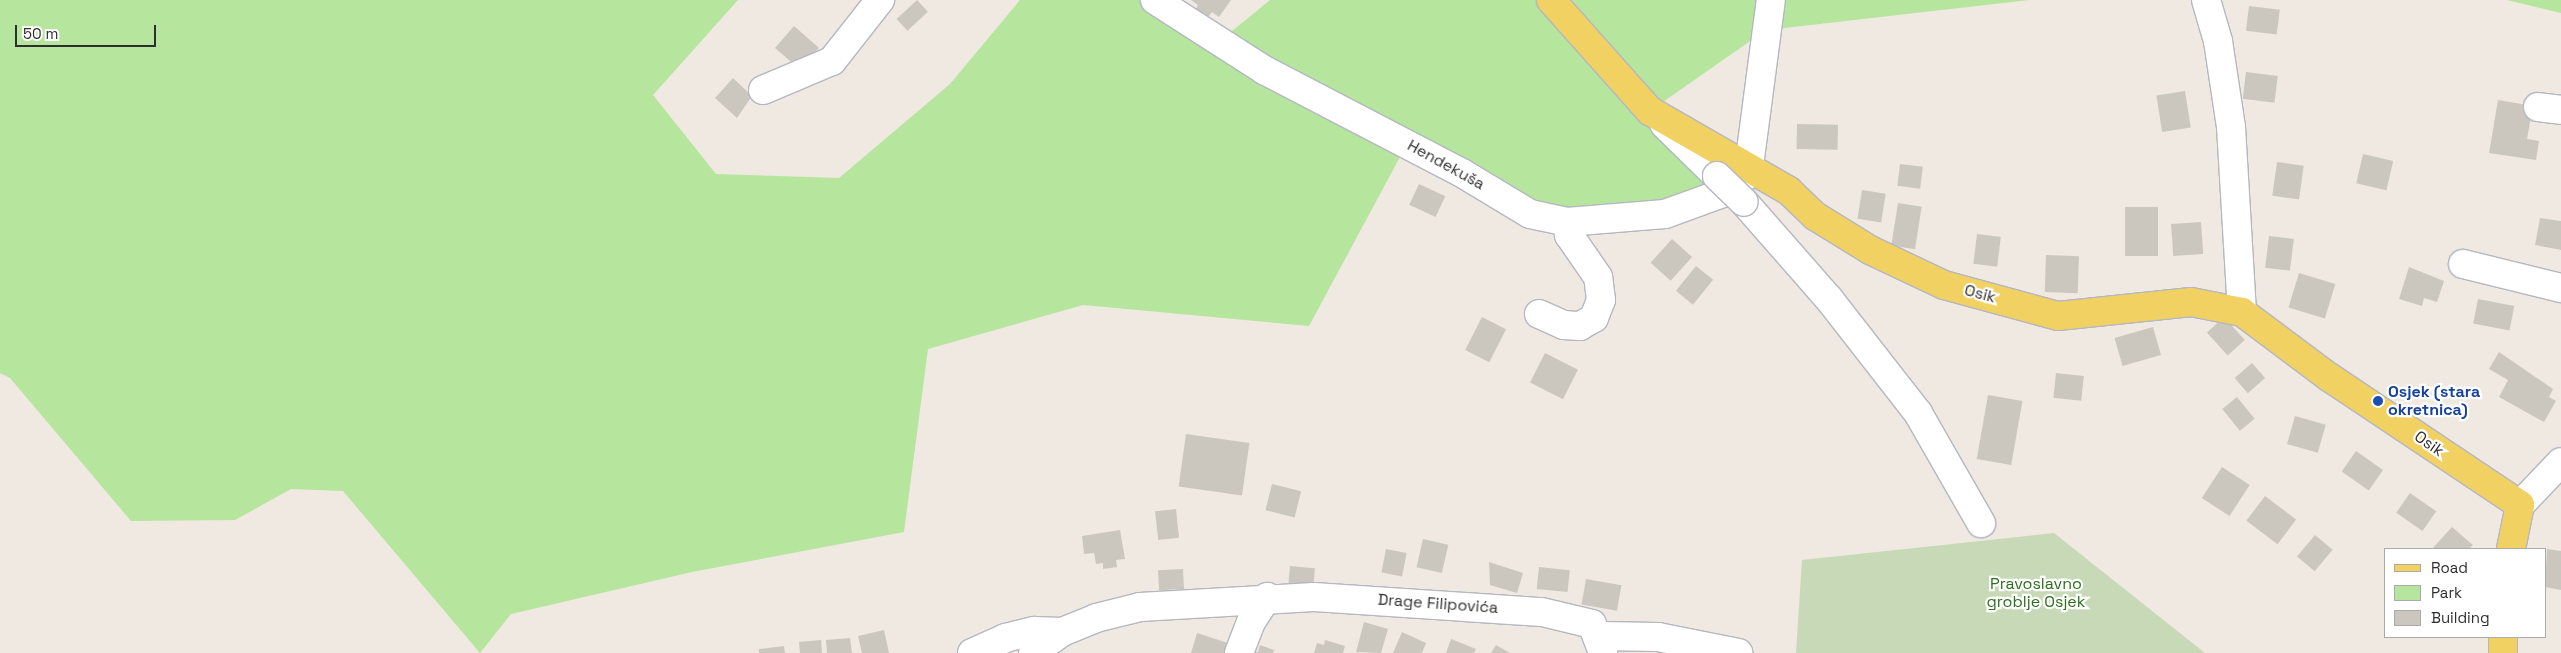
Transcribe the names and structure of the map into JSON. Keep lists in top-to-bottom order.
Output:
{
  "streets": {
    "main road": ["Osik"],
    "street": ["Hendekuša", "Drage Filipovića"]
  },
  "crossings": [
    ["Hendekuša", "Osik"]
  ],
  "parks": ["Pravoslavno groblje Osjek"],
  "places": ["Osjek (stara okretnica)"],
  "legend": ["Road", "Park", "Building"],
  "scale_bar": "50 m"
}
